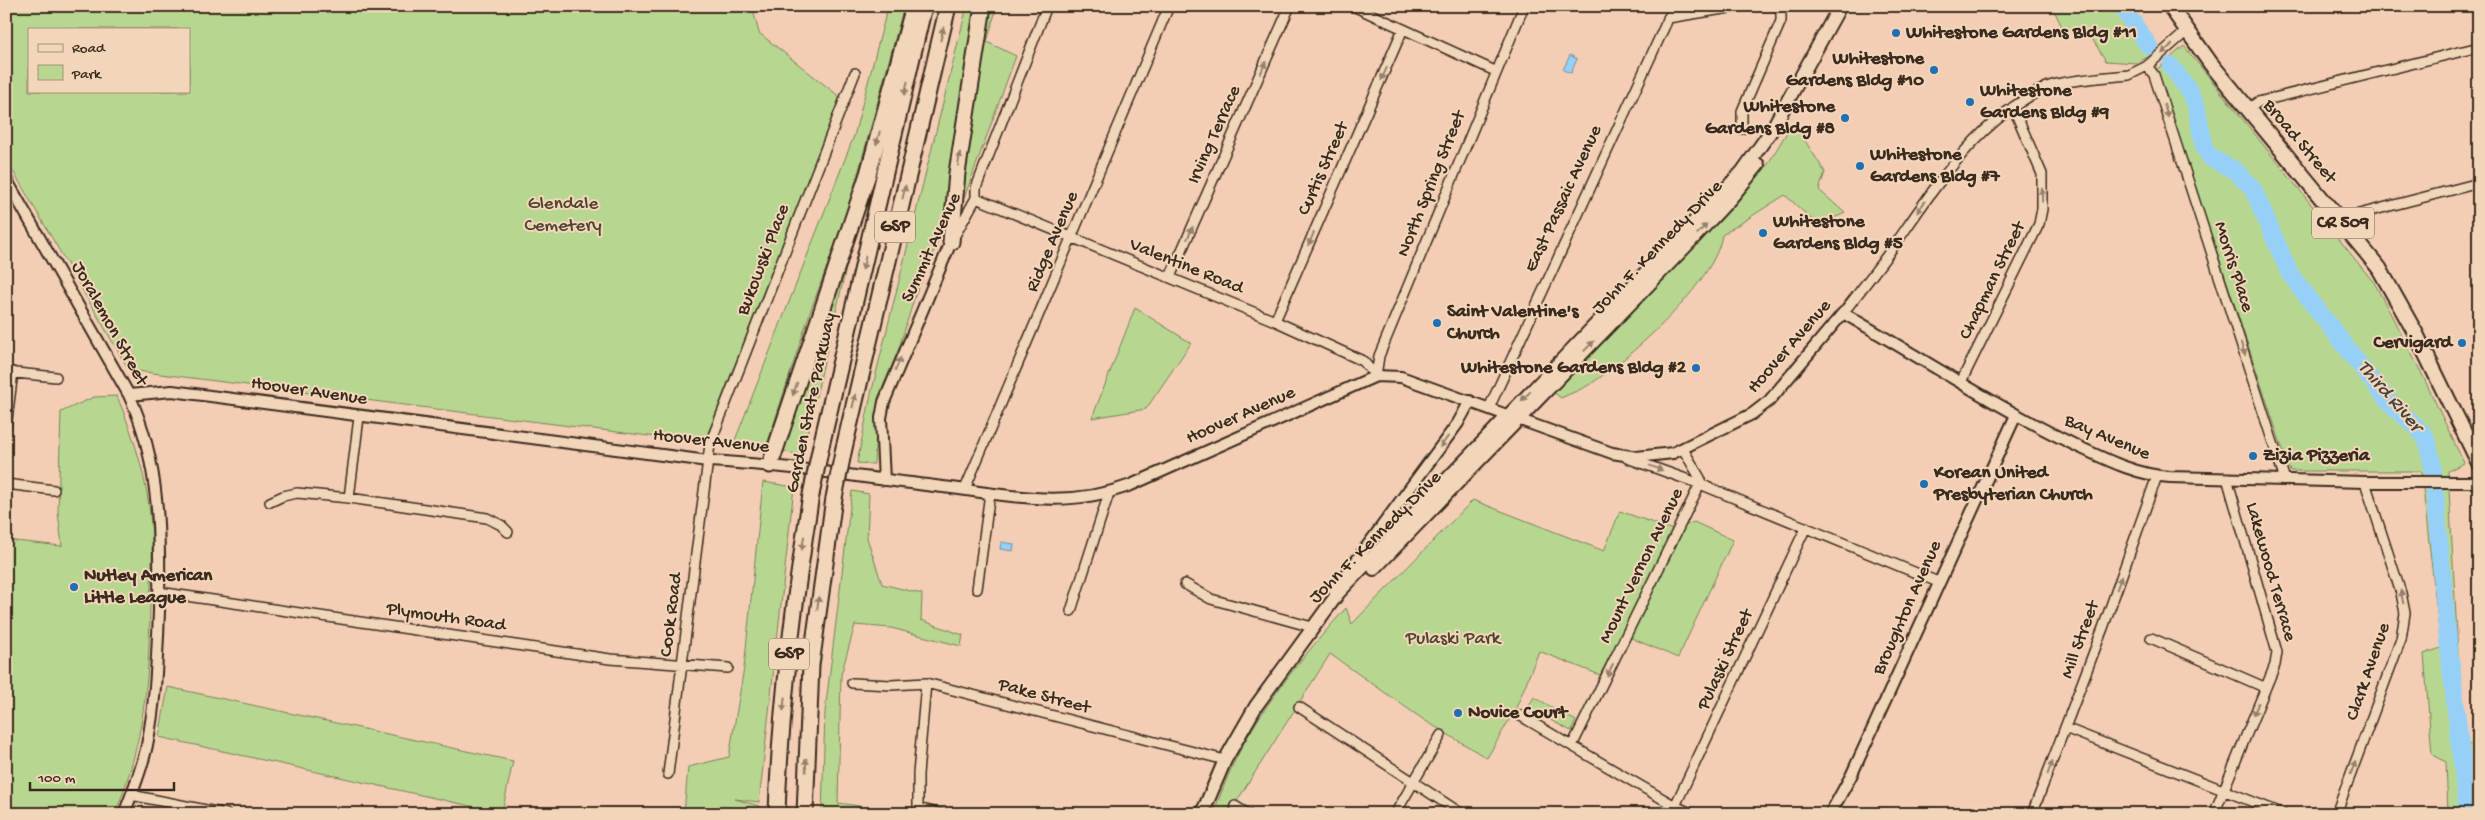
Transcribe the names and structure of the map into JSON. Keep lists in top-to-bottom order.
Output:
{
  "streets": {
    "highway": ["GSP", "Garden State Parkway"],
    "main road": ["Broad Street", "CR 509", "John F. Kennedy Drive"],
    "street": [
      "Irving Terrace",
      "Curtis Street",
      "North Spring Street",
      "East Passaic Avenue",
      "Ridge Avenue",
      "Summit Avenue",
      "Bukowski Place",
      "Valentine Road",
      "Morris Place",
      "Chapman Street",
      "Joralemon Street",
      "Hoover Avenue",
      "Bay Avenue",
      "Mount Vernon Avenue",
      "Lakewood Terrace",
      "Broughton Avenue",
      "Cook Road",
      "Plymouth Road",
      "Mill Street",
      "Pulaski Street",
      "Clark Avenue",
      "Pake Street"
    ]
  },
  "crossings": [
    ["Irving Terrace", "Valentine Road"],
    ["Broad Street", "Hoover Avenue"],
    ["Curtis Street", "Valentine Road"],
    ["North Spring Street", "Valentine Road"],
    ["North Spring Street", "Hoover Avenue"],
    ["East Passaic Avenue", "Hoover Avenue"],
    ["Ridge Avenue", "Valentine Road"],
    ["Ridge Avenue", "Hoover Avenue"],
    ["Summit Avenue", "Valentine Road"],
    ["Summit Avenue", "Hoover Avenue"],
    ["John F. Kennedy Drive", "Hoover Avenue"],
    ["Bukowski Place", "Hoover Avenue"],
    ["Bukowski Place", "Cook Road"],
    ["Valentine Road", "Hoover Avenue"],
    ["Morris Place", "Hoover Avenue"],
    ["Morris Place", "Bay Avenue"],
    ["Chapman Street", "Hoover Avenue"],
    ["Chapman Street", "Bay Avenue"],
    ["Joralemon Street", "Hoover Avenue"],
    ["Joralemon Street", "Plymouth Road"],
    ["Hoover Avenue", "Bay Avenue"],
    ["Hoover Avenue", "Mount Vernon Avenue"],
    ["Hoover Avenue", "Cook Road"],
    ["Bay Avenue", "Lakewood Terrace"],
    ["Bay Avenue", "Broughton Avenue"],
    ["Bay Avenue", "Mill Street"],
    ["Bay Avenue", "Clark Avenue"],
    ["Cook Road", "Plymouth Road"]
  ],
  "one_way": [
    "Irving Terrace",
    "Curtis Street",
    "Summit Avenue",
    "Morris Place",
    "Chapman Street",
    "Mill Street",
    "Clark Avenue"
  ],
  "water": ["Third River"],
  "parks": ["Glendale Cemetery", "Pulaski Park"],
  "places": [
    "Whitestone Gardens Bldg #11",
    "Whitestone Gardens Bldg #10",
    "Whitestone Gardens Bldg #9",
    "Whitestone Gardens Bldg #8",
    "Whitestone Gardens Bldg #7",
    "Whitestone Gardens Bldg #5",
    "Saint Valentine's Church",
    "Cervigard",
    "Whitestone Gardens Bldg #2",
    "Zizia Pizzeria",
    "Korean United Presbyterian Church",
    "Nutley American Little League",
    "Novice Court"
  ],
  "legend": ["Road", "Park"],
  "scale_bar": "100 m"
}
